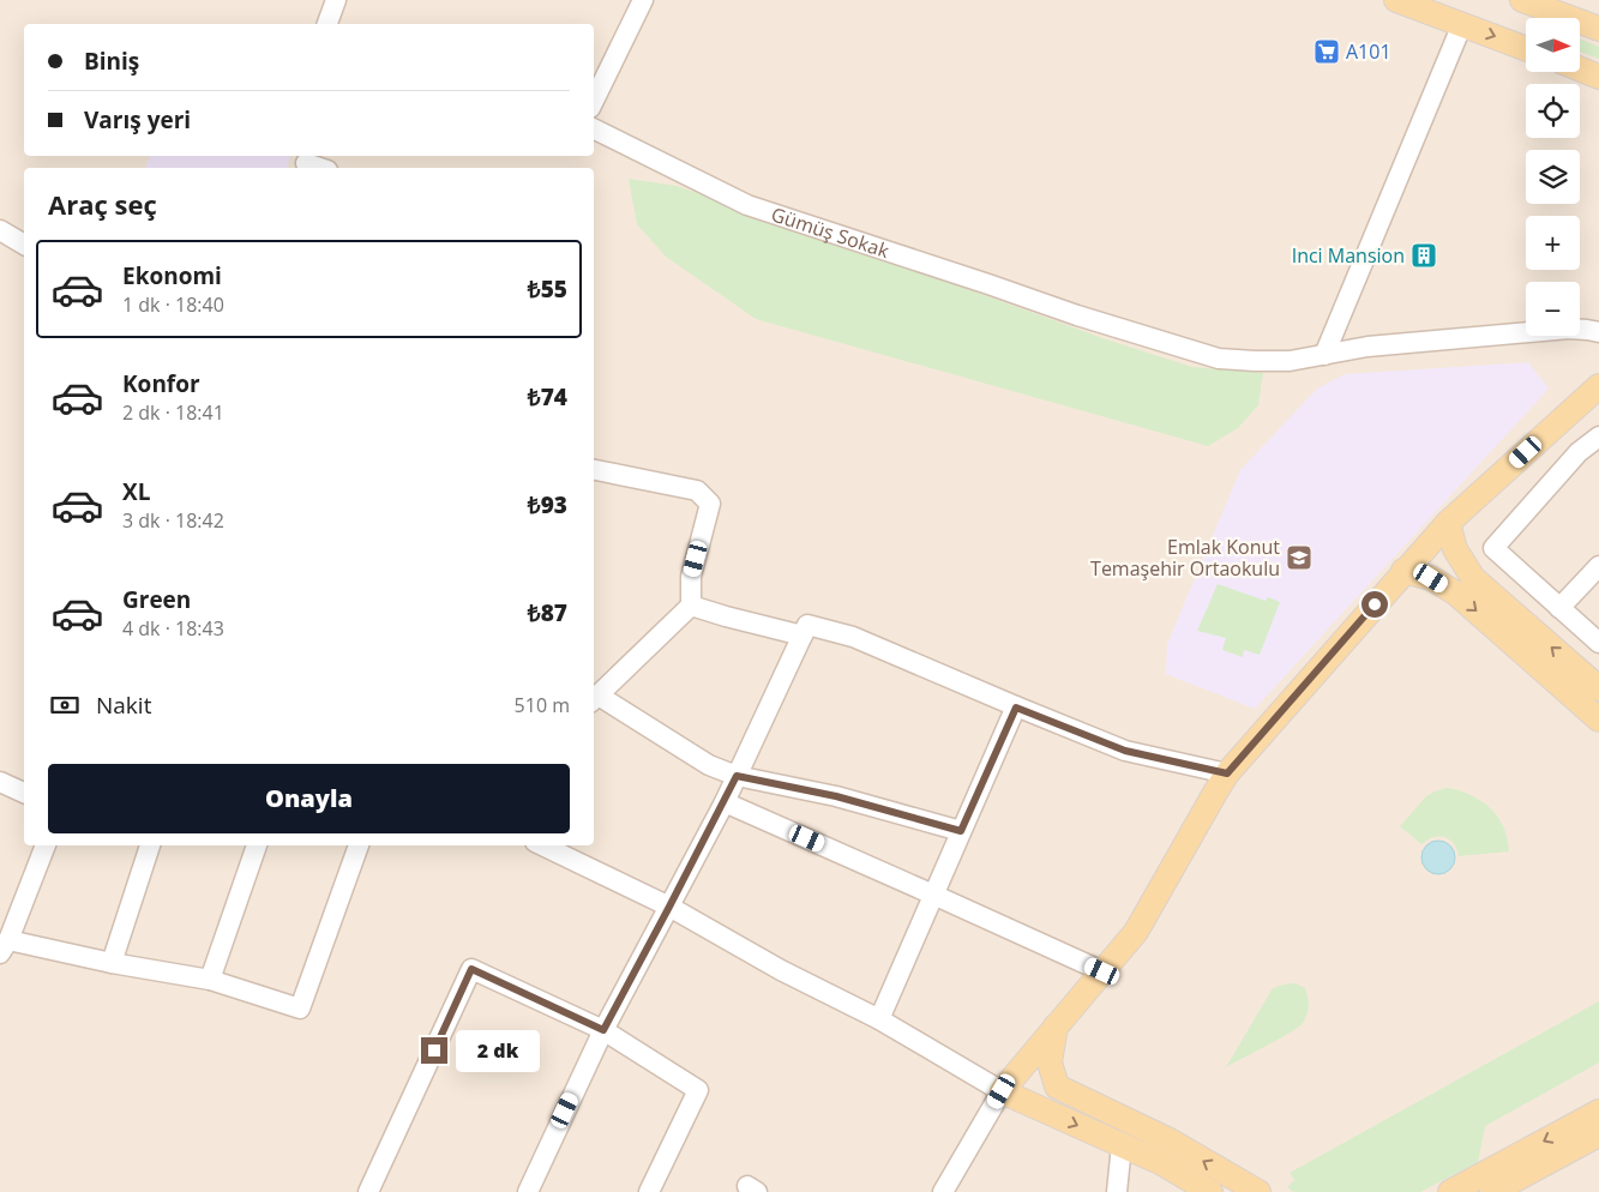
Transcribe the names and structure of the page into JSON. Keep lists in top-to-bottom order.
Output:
{
  "streets": {
    "street": ["Gümüş Sokak"]
  },
  "places": {
    "supermarket": ["A101"],
    "building": ["Inci Mansion"],
    "school or university": ["Emlak Konut Temaşehir Ortaokulu"]
  },
  "north": "right",
  "page": {
    "map_buttons": ["+", "−"],
    "banner": ["Biniş", "Varış yeri"],
    "heading": "Araç seç",
    "list": [
      {
        "name": "Ekonomi",
        "note": "1 dk · 18:40",
        "value": "₺55"
      },
      {
        "name": "Konfor",
        "note": "2 dk · 18:41",
        "value": "₺74"
      },
      {
        "name": "XL",
        "note": "3 dk · 18:42",
        "value": "₺93"
      },
      {
        "name": "Green",
        "note": "4 dk · 18:43",
        "value": "₺87"
      }
    ],
    "pay": ["Nakit", "510 m"],
    "buttons": "Onayla",
    "bubble": "2 dk"
  }
}
